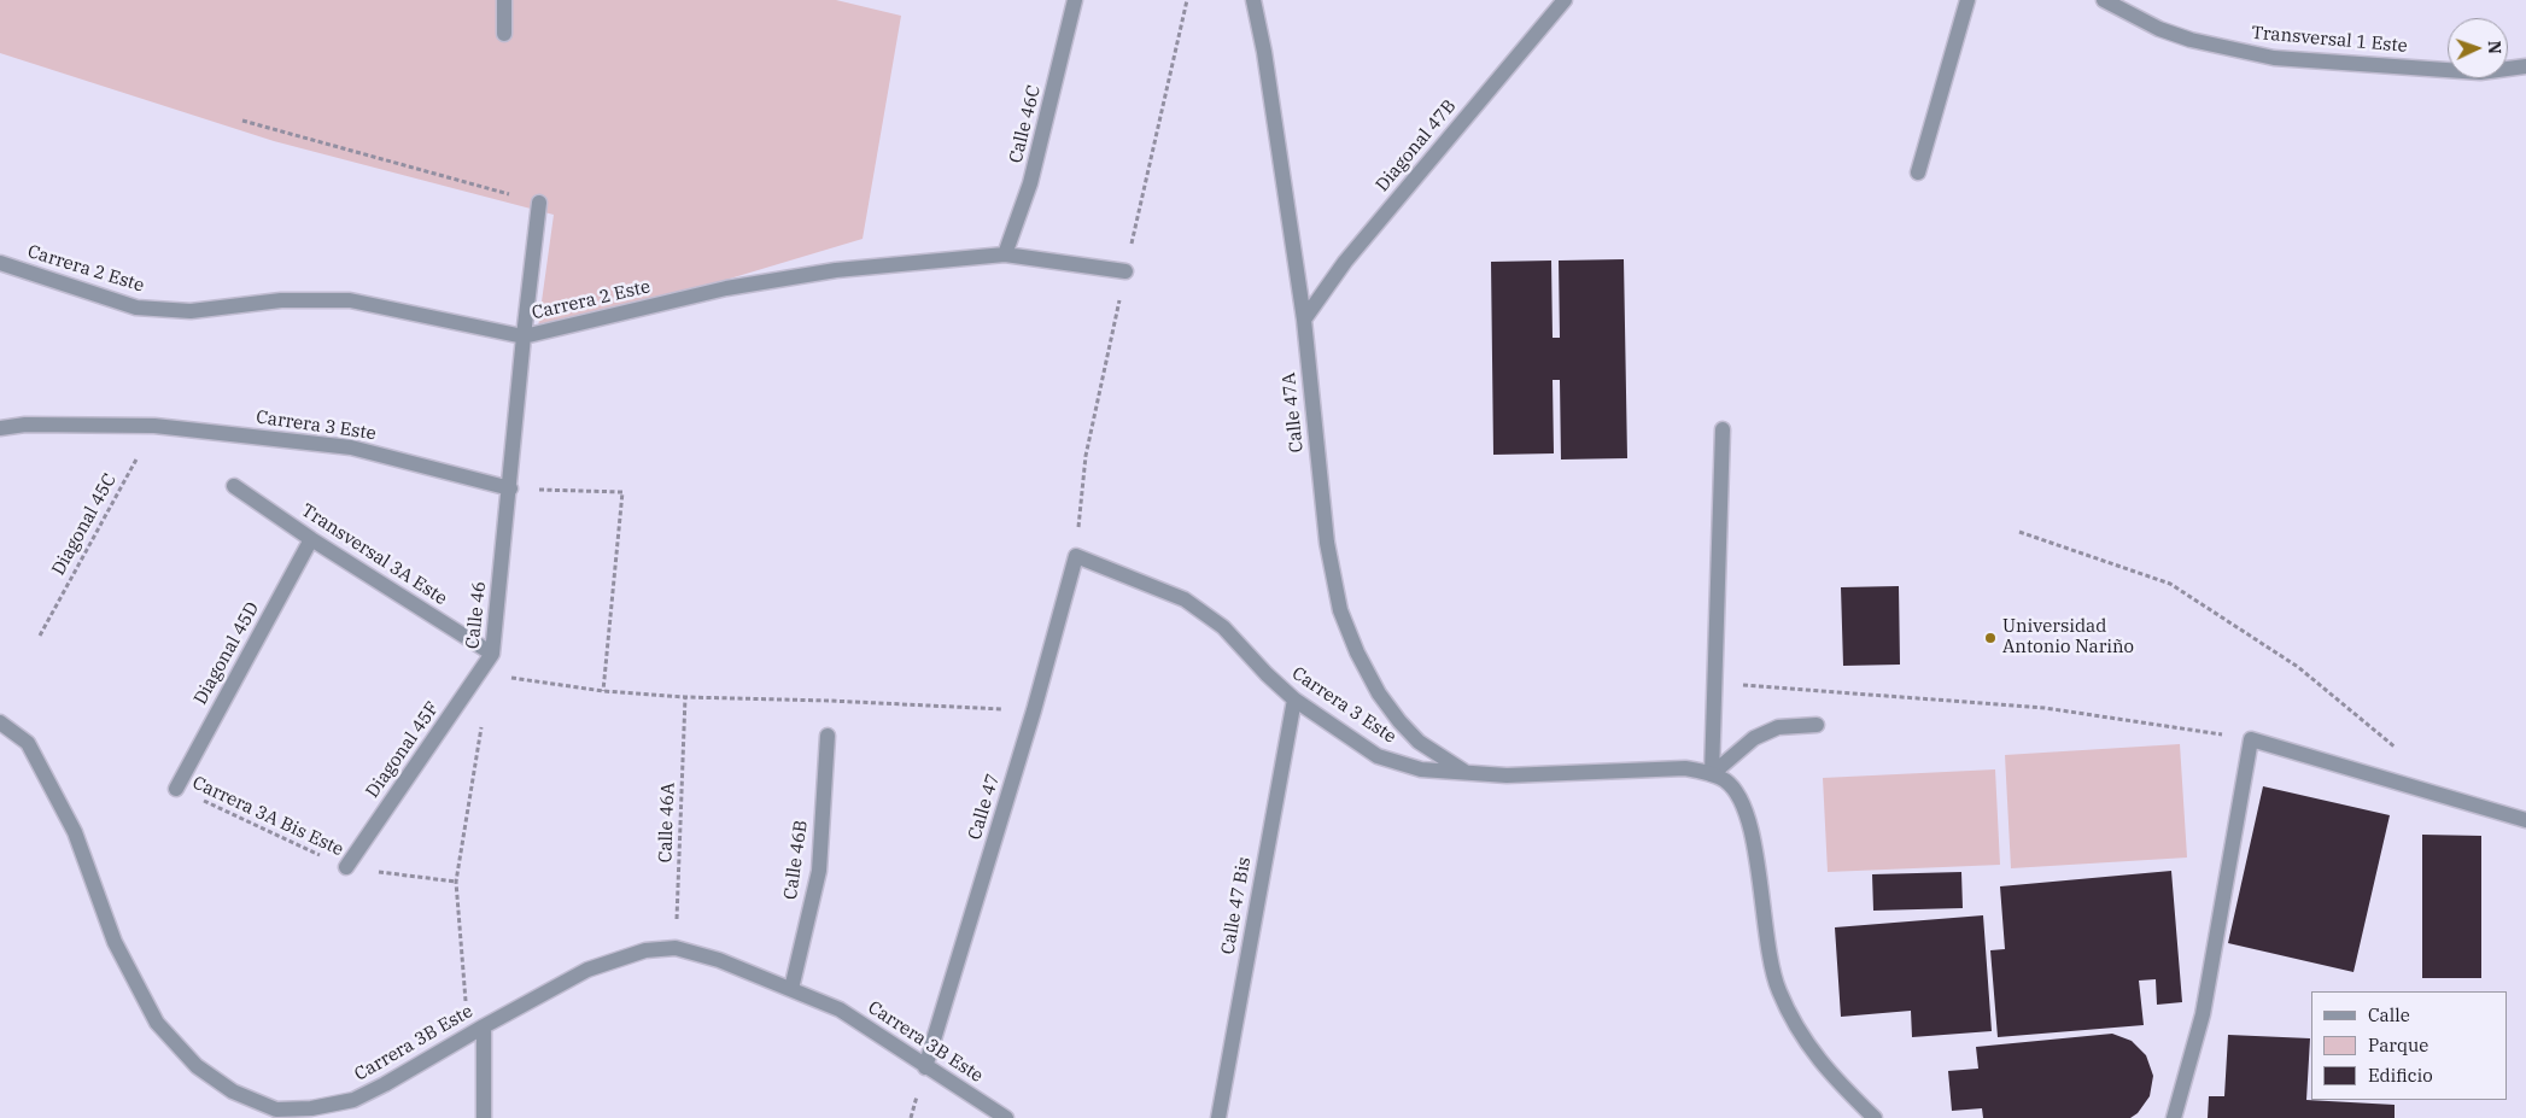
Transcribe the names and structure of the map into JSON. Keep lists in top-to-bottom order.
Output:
{
  "streets": {
    "street": [
      "Transversal 1 Este",
      "Calle 46C",
      "Diagonal 47B",
      "Carrera 2 Este",
      "Calle 47A",
      "Carrera 3 Este",
      "Transversal 3A Este",
      "Calle 46",
      "Diagonal 45D",
      "Diagonal 45F",
      "Calle 47",
      "Calle 46B",
      "Calle 47 Bis",
      "Carrera 3B Este"
    ],
    "path": ["Diagonal 45C", "Carrera 3A Bis Este", "Calle 46A"]
  },
  "crossings": [
    ["Calle 46C", "Carrera 2 Este"],
    ["Diagonal 47B", "Calle 47A"],
    ["Carrera 2 Este", "Calle 46"],
    ["Calle 47A", "Carrera 3 Este"],
    ["Carrera 3 Este", "Diagonal 45C"],
    ["Carrera 3 Este", "Calle 46"],
    ["Carrera 3 Este", "Calle 47"],
    ["Carrera 3 Este", "Calle 47 Bis"],
    ["Transversal 3A Este", "Calle 46"],
    ["Transversal 3A Este", "Diagonal 45D"],
    ["Transversal 3A Este", "Diagonal 45F"],
    ["Calle 46", "Diagonal 45F"],
    ["Diagonal 45D", "Carrera 3A Bis Este"],
    ["Diagonal 45F", "Carrera 3A Bis Este"],
    ["Calle 47", "Carrera 3B Este"],
    ["Calle 46A", "Carrera 3B Este"],
    ["Calle 46B", "Carrera 3B Este"]
  ],
  "places": ["Universidad Antonio Nariño"],
  "legend": ["Calle", "Parque", "Edificio"],
  "north": "right"
}
